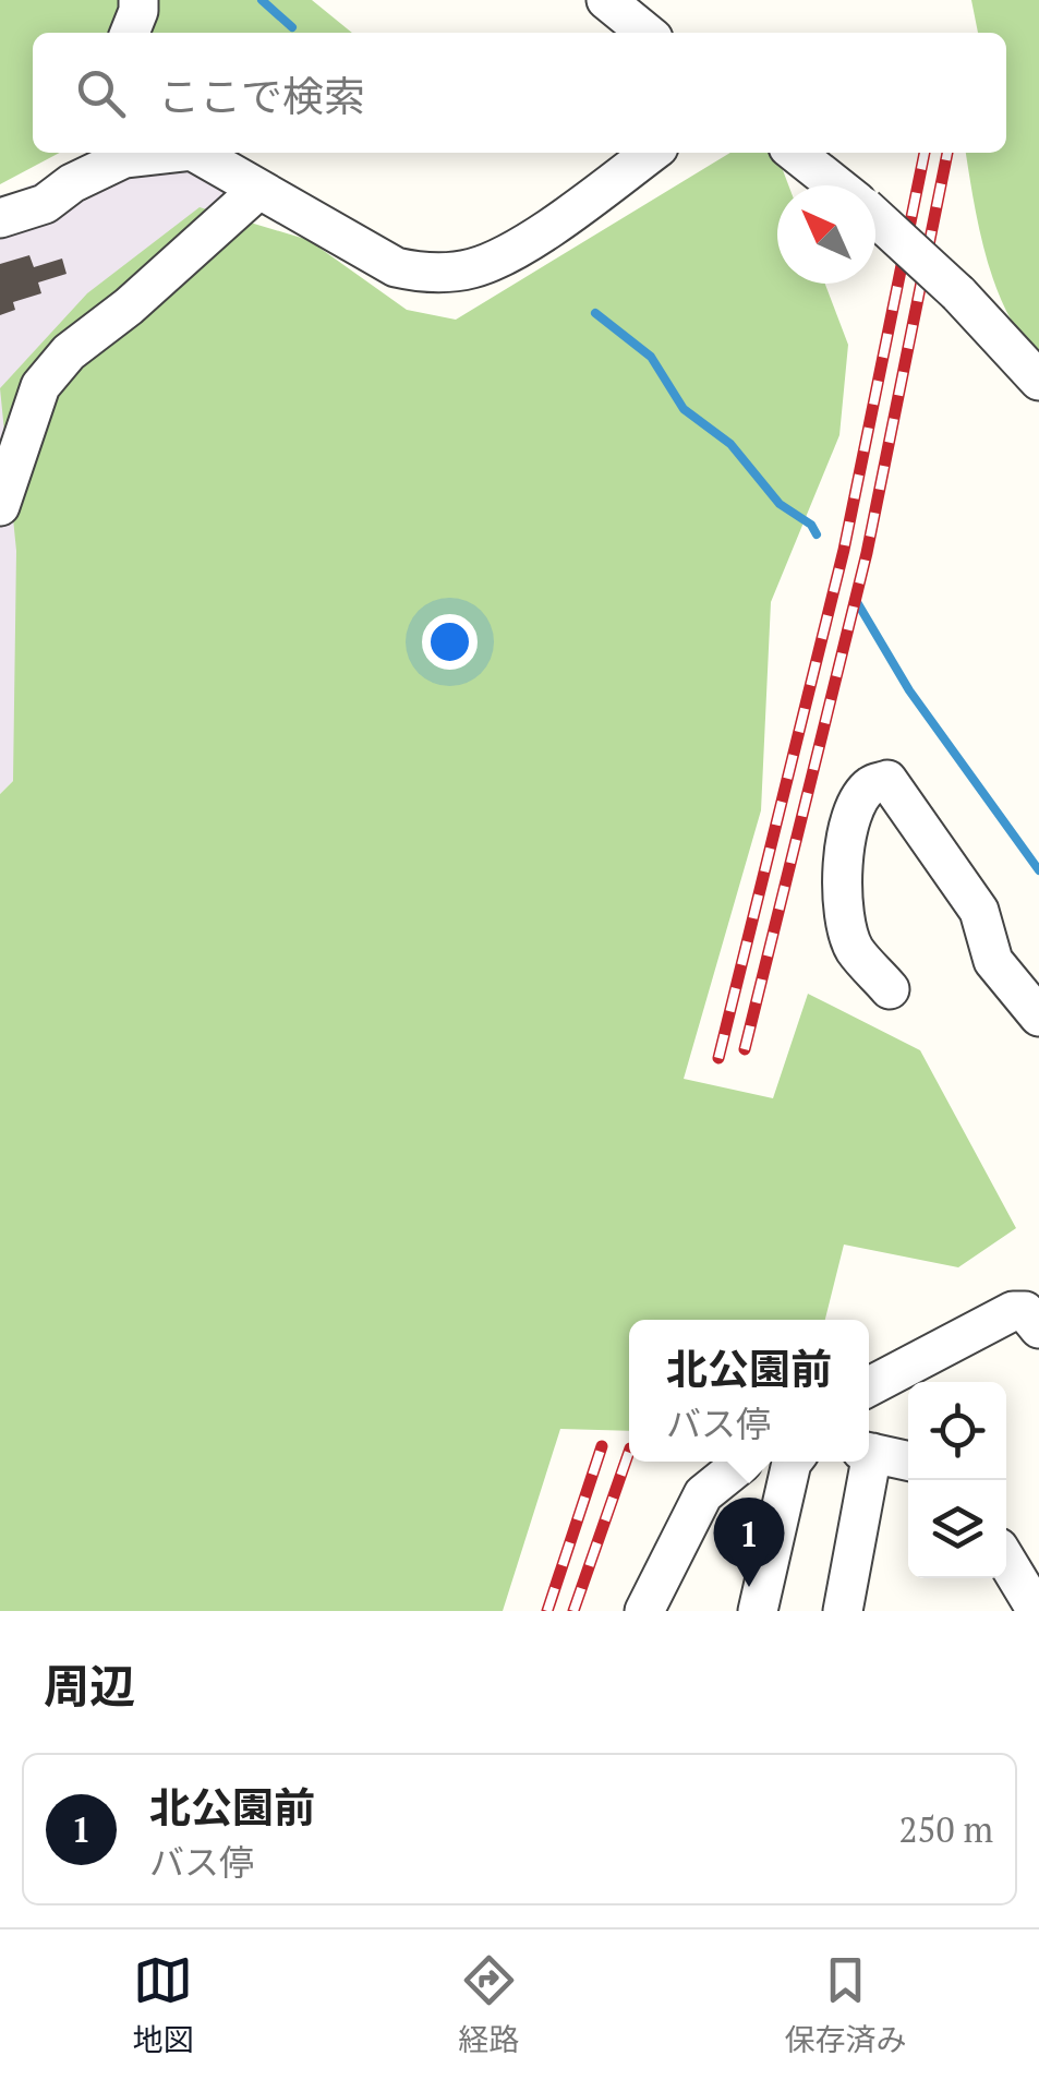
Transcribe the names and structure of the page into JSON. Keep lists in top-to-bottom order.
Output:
{
  "north": "top left",
  "page": {
    "search": "ここで検索",
    "popup": ["北公園前", "バス停"],
    "pins": "1",
    "heading": "周辺",
    "list": [
      {
        "mark": "1",
        "name": "北公園前",
        "note": "バス停",
        "value": "250 m"
      }
    ],
    "nav": ["地図", "経路", "保存済み"]
  }
}
